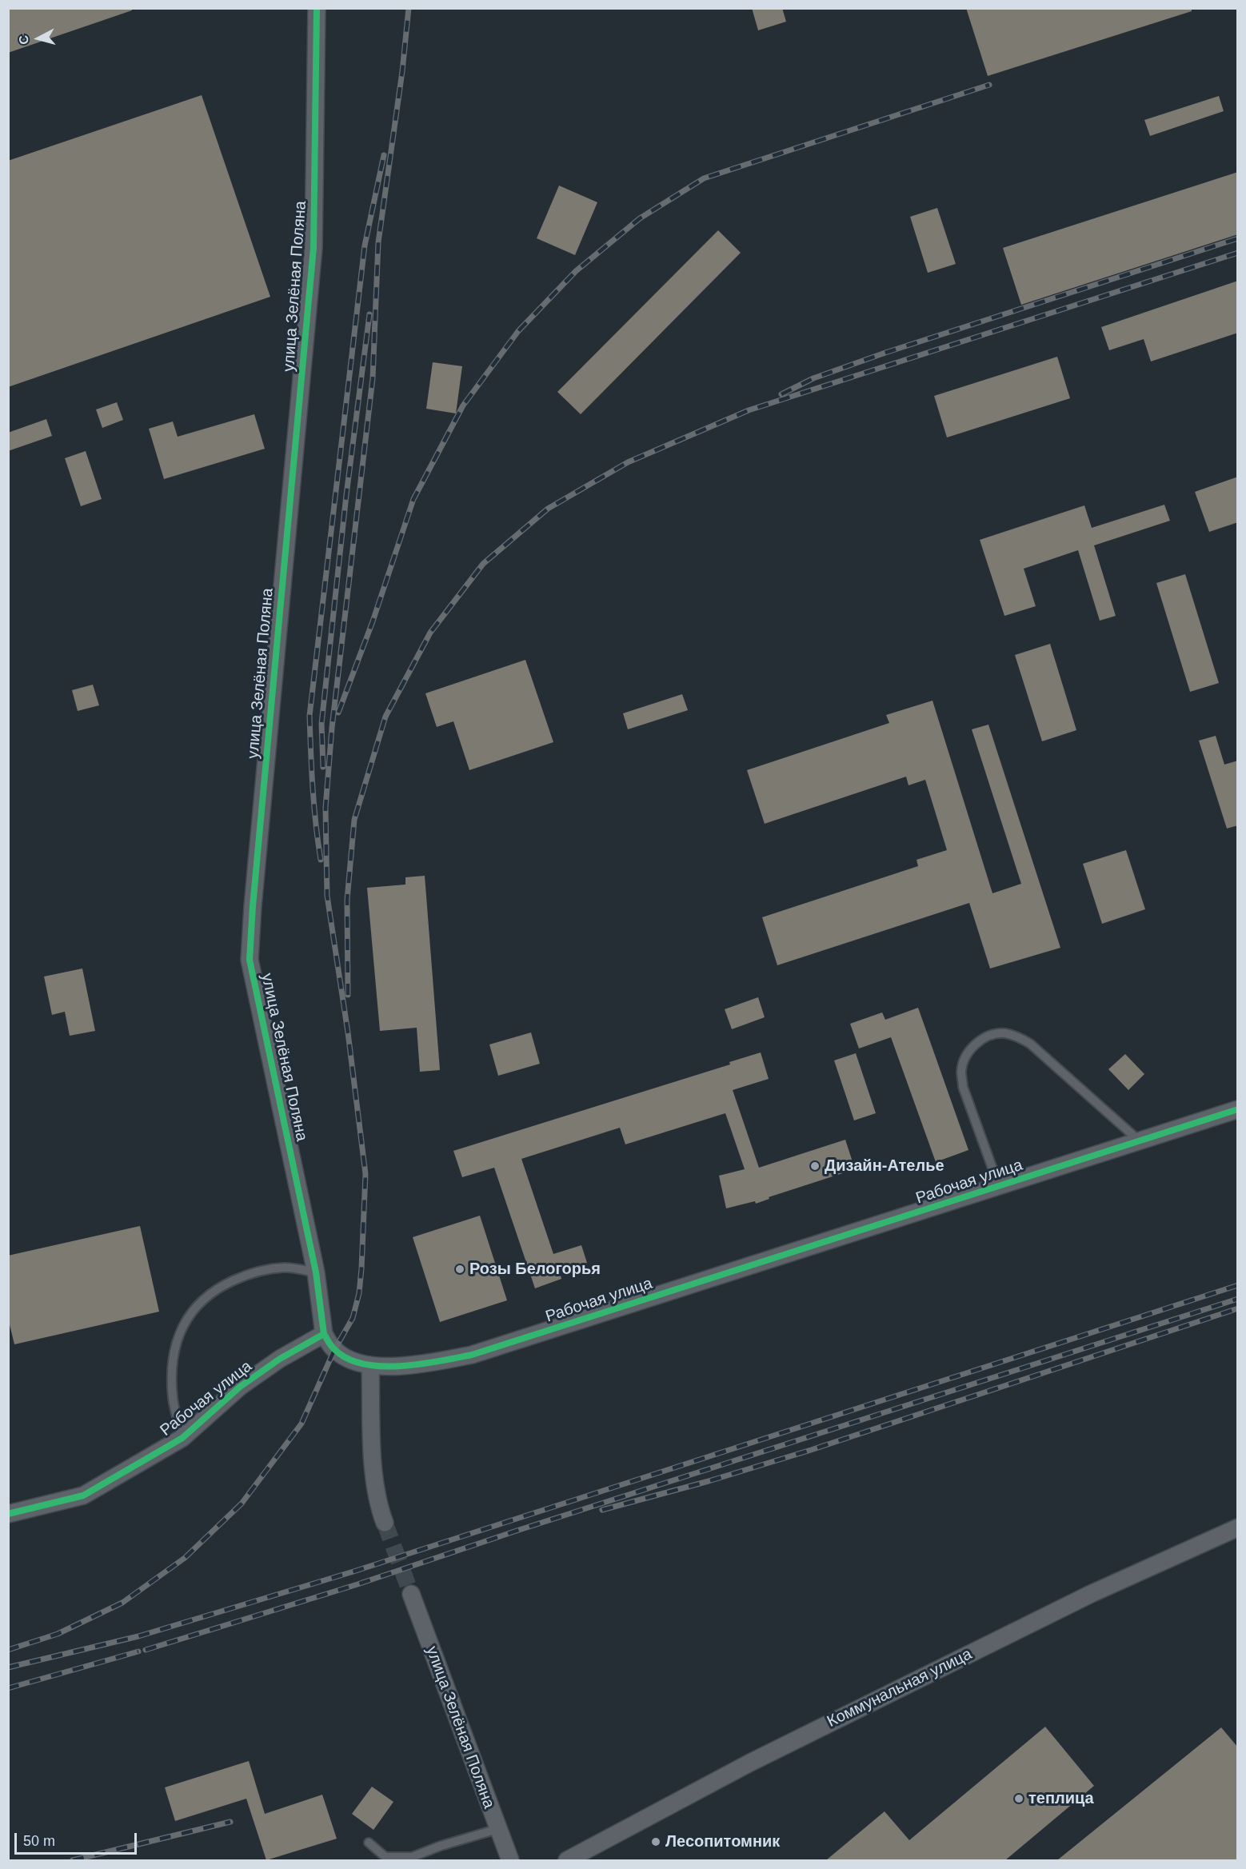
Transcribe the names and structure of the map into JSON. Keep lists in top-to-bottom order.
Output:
{
  "streets": {
    "street": ["улица Зелёная Поляна", "Рабочая улица", "Коммунальная улица"]
  },
  "crossings": [
    ["улица Зелёная Поляна", "Рабочая улица"]
  ],
  "places": [
    "Дизайн-Ателье",
    "Розы Белогорья",
    "теплица",
    "Лесопитомник"
  ],
  "scale_bar": "50 m",
  "north": "left"
}
